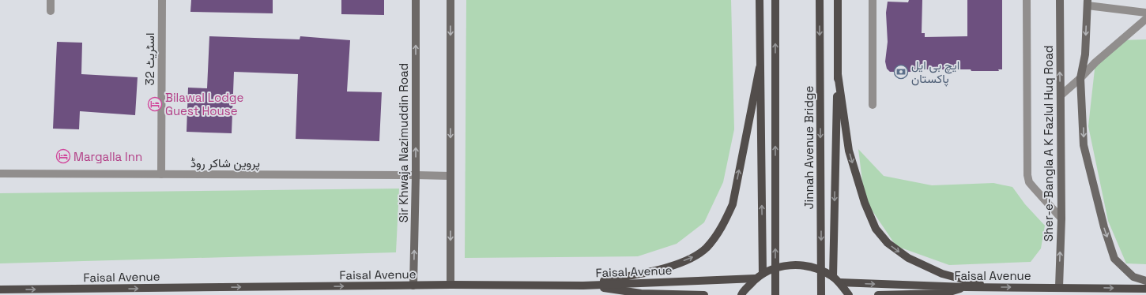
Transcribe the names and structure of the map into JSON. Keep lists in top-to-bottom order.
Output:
{
  "streets": {
    "main road": [
      "Sir Khwaja Nazimuddin Road",
      "Sher-e-Bangla A K Fazlul Huq Road",
      "Jinnah Avenue Bridge",
      "Faisal Avenue"
    ],
    "street": ["اسٹریٹ 32", "پروین شاکر روڈ"]
  },
  "crossings": [
    ["اسٹریٹ 32", "پروین شاکر روڈ"],
    ["Sir Khwaja Nazimuddin Road", "پروین شاکر روڈ"],
    ["Sir Khwaja Nazimuddin Road", "Faisal Avenue"],
    ["Sher-e-Bangla A K Fazlul Huq Road", "Faisal Avenue"]
  ],
  "one_way": ["Faisal Avenue"],
  "places": {
    "bank": ["ایچ بی ایل پاکستان"],
    "hotel": ["Bilawal Lodge Guest House", "Margalla Inn"]
  }
}
